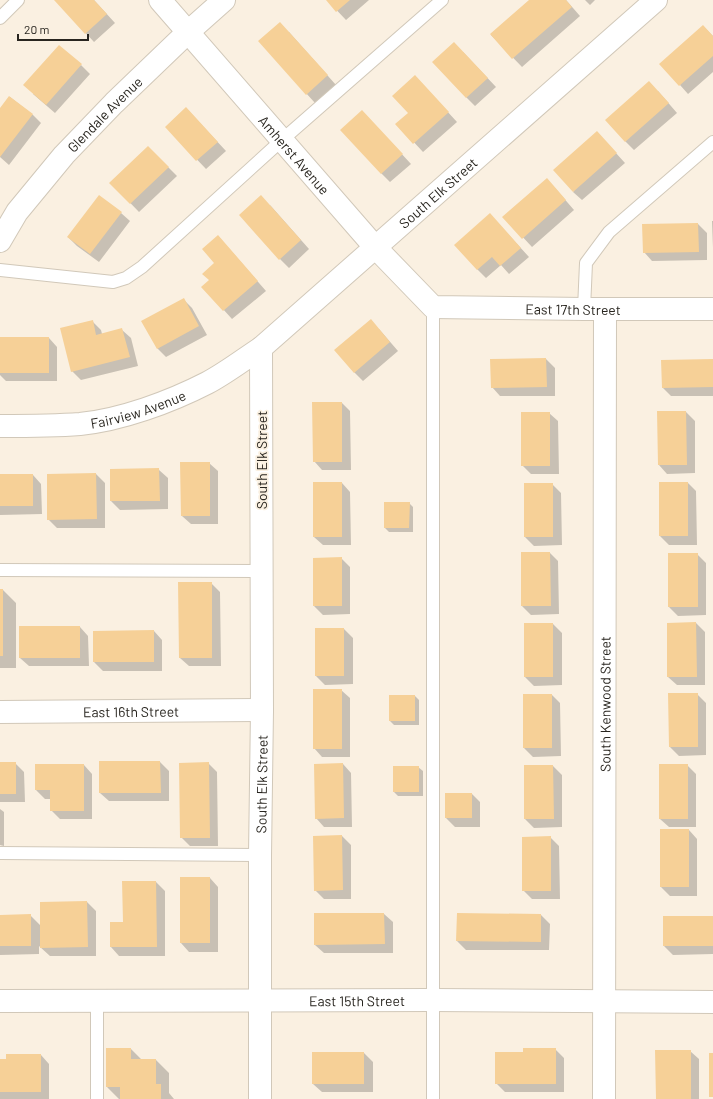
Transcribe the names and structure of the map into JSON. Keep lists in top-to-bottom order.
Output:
{
  "streets": {
    "street": [
      "Glendale Avenue",
      "Amherst Avenue",
      "South Elk Street",
      "East 17th Street",
      "Fairview Avenue",
      "South Kenwood Street",
      "East 16th Street",
      "East 15th Street"
    ]
  },
  "crossings": [
    ["Glendale Avenue", "Amherst Avenue"],
    ["Amherst Avenue", "South Elk Street"],
    ["Amherst Avenue", "East 17th Street"],
    ["South Elk Street", "Fairview Avenue"],
    ["South Elk Street", "East 16th Street"],
    ["South Elk Street", "East 15th Street"],
    ["East 17th Street", "South Kenwood Street"],
    ["South Kenwood Street", "East 15th Street"]
  ],
  "scale_bar": "20 m"
}
